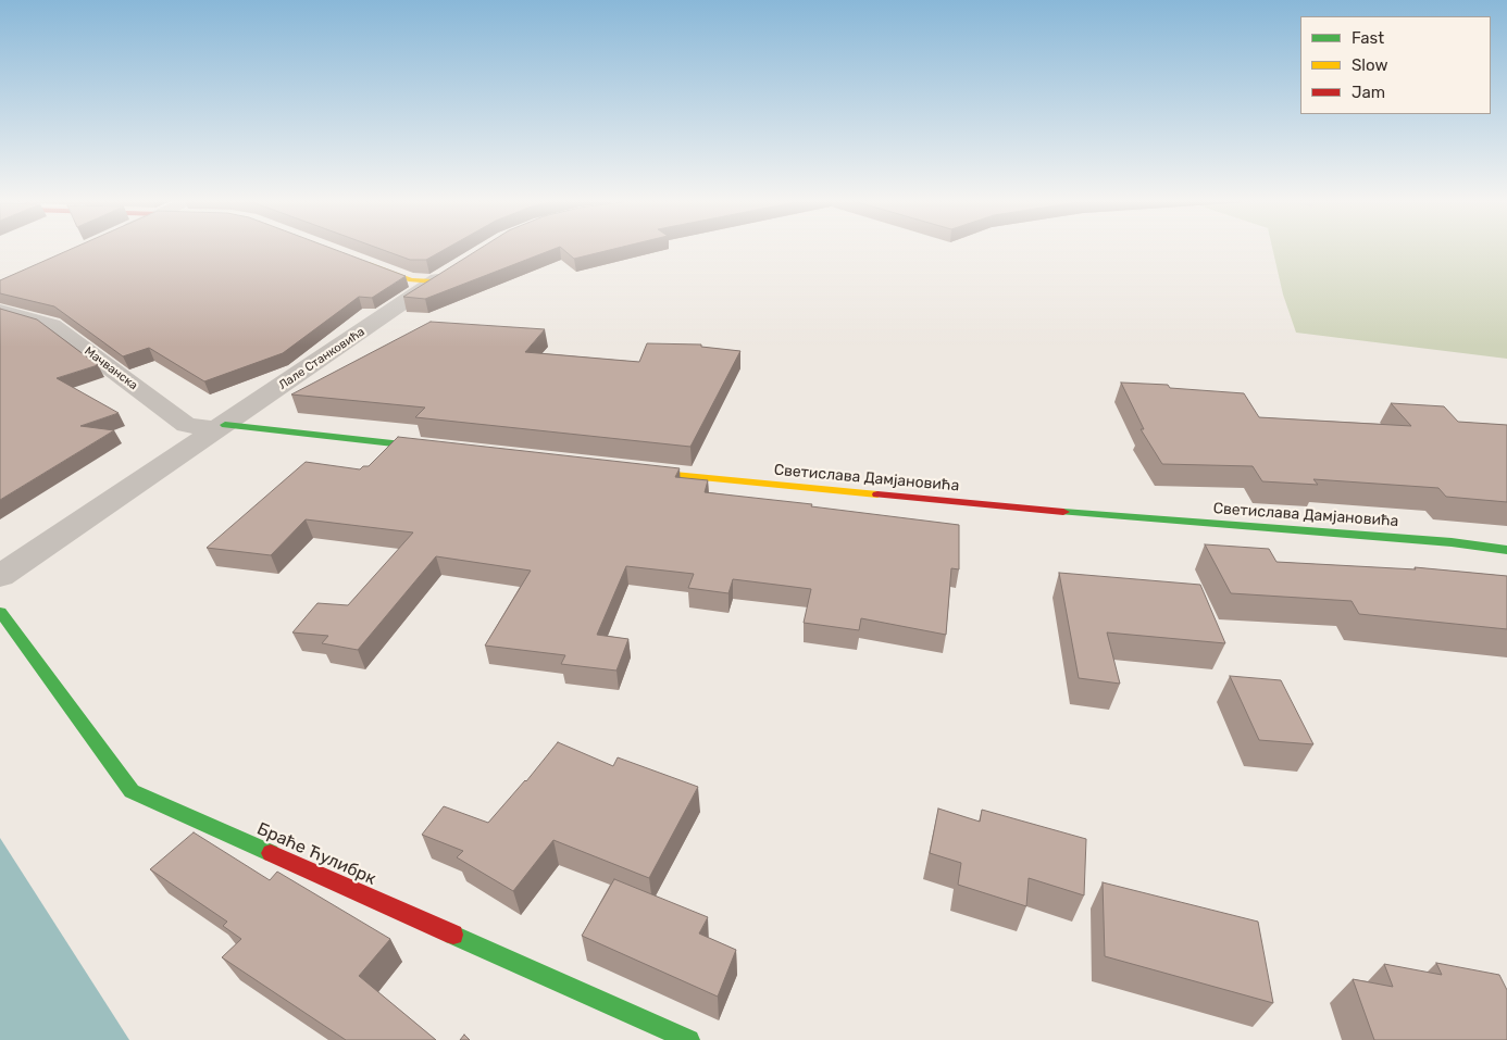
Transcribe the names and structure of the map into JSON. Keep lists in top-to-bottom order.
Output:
{
  "streets": {
    "street": [
      "Лале Станковића",
      "Мачванска",
      "Светислава Дамјановића",
      "Браће Ћулибрк"
    ]
  },
  "crossings": [
    ["Лале Станковића", "Мачванска"]
  ],
  "legend": ["Fast", "Slow", "Jam"]
}
